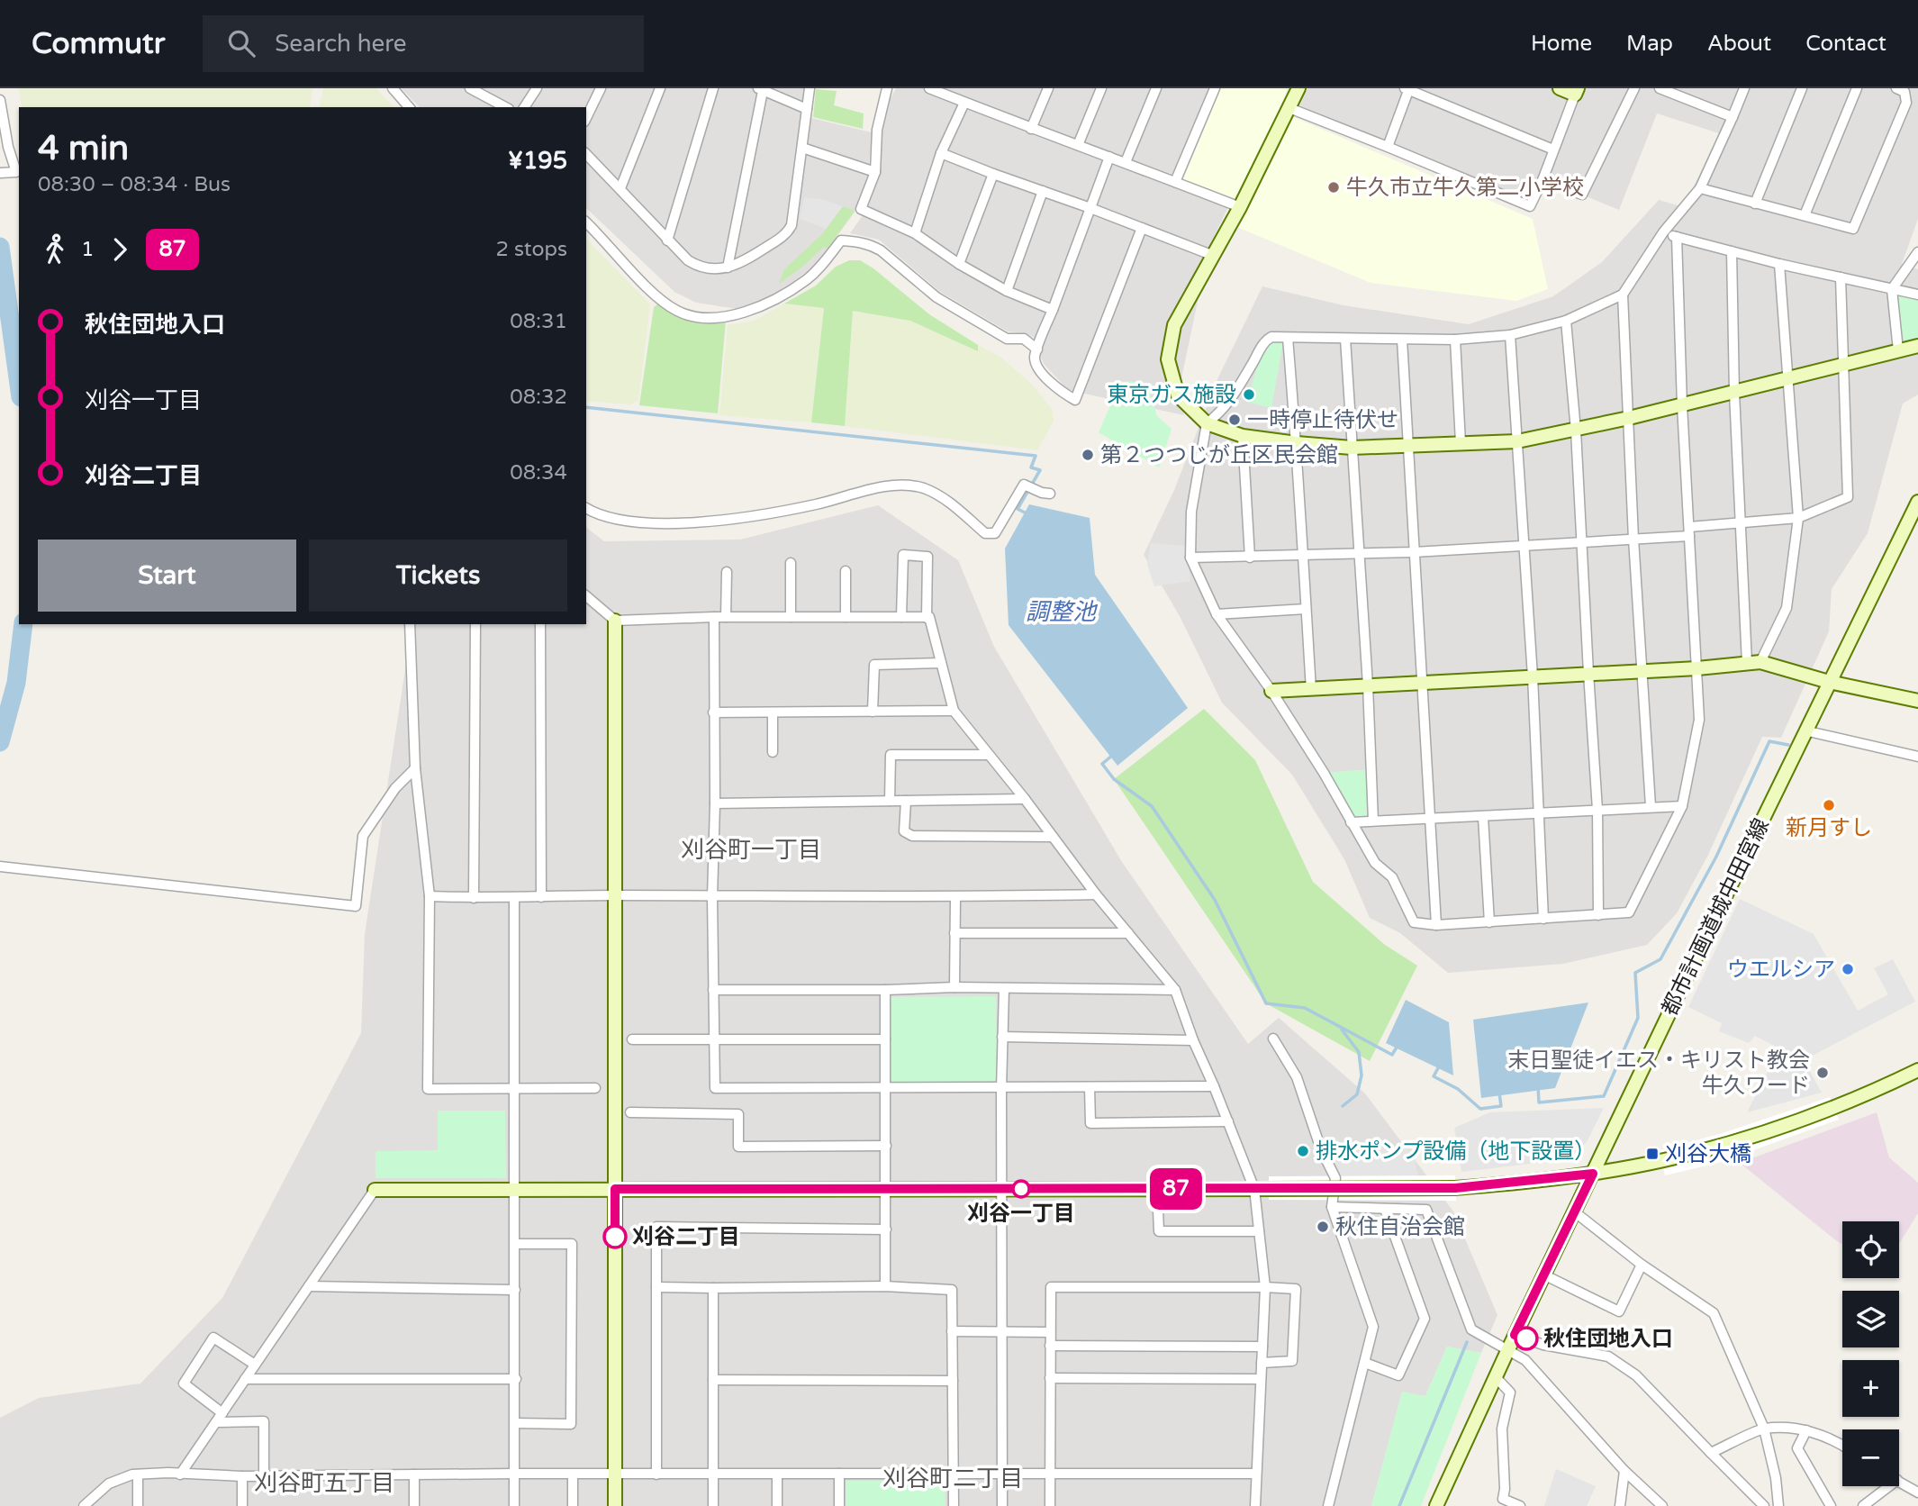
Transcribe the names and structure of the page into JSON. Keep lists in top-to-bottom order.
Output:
{
  "streets": {
    "street": ["都市計画道城中田宮線"]
  },
  "districts": ["刈谷町一丁目", "刈谷町二丁目", "刈谷町五丁目"],
  "water": ["調整池"],
  "places": {
    "other": [
      "牛久市立牛久第二小学校",
      "東京ガス施設",
      "一時停止待伏せ",
      "第２つつじが丘区民会館",
      "新月すし",
      "ウエルシア",
      "末日聖徒イエス・キリスト教会 牛久ワード",
      "排水ポンプ設備（地下設置）",
      "刈谷一丁目",
      "秋住自治会館",
      "刈谷二丁目",
      "秋住団地入口"
    ],
    "transit": ["刈谷大橋"]
  },
  "lines": ["bus line 87"],
  "page": {
    "header": "Commutr",
    "search": "Search here",
    "nav": [
      "Home",
      "Map",
      "About",
      "Contact"
    ],
    "on_map": "87",
    "heading": ["4 min", "08:30 – 08:34 · Bus", "¥195"],
    "legs": ["1", "87", "2 stops"],
    "list": [
      {
        "name": "秋住団地入口",
        "value": "08:31"
      },
      {
        "name": "刈谷一丁目",
        "value": "08:32"
      },
      {
        "name": "刈谷二丁目",
        "value": "08:34"
      }
    ],
    "buttons": ["Start", "Tickets"],
    "map_buttons": ["+", "−"]
  }
}
